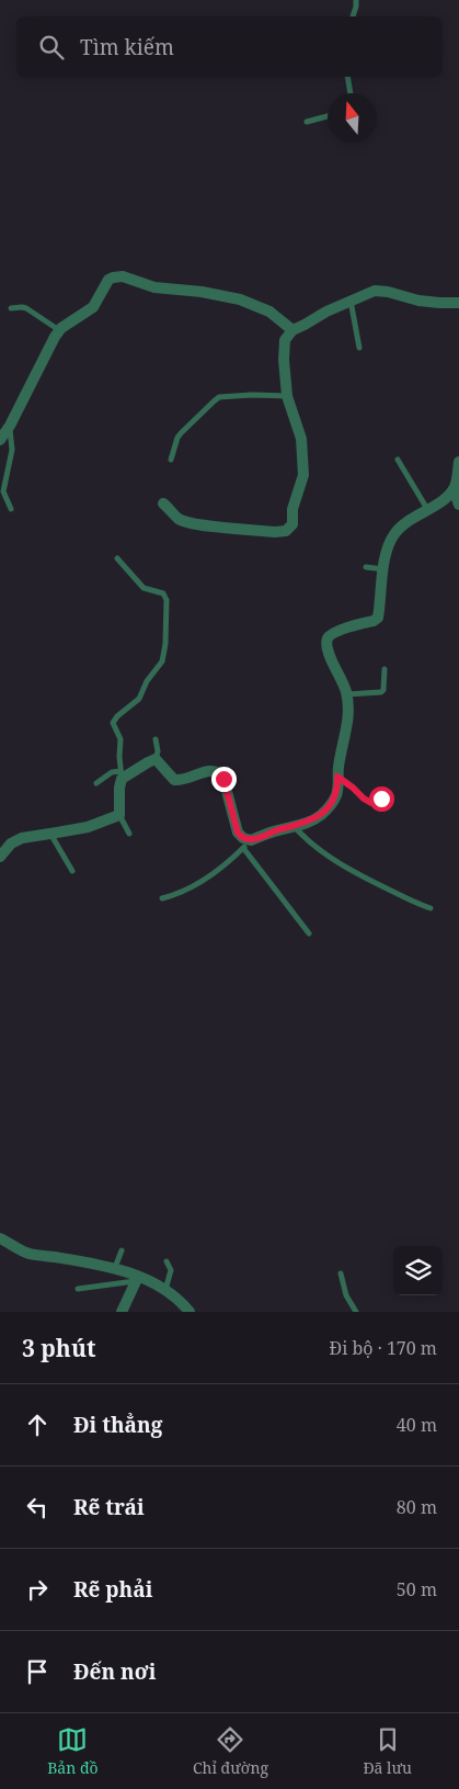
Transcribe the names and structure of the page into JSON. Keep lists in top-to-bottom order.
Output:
{
  "north": "top",
  "page": {
    "search": "Tìm kiếm",
    "heading": ["3 phút", "Đi bộ · 170 m"],
    "list": [
      ["Đi thẳng", "40 m"],
      ["Rẽ trái", "80 m"],
      ["Rẽ phải", "50 m"],
      "Đến nơi"
    ],
    "nav": ["Bản đồ", "Chỉ đường", "Đã lưu"]
  }
}
